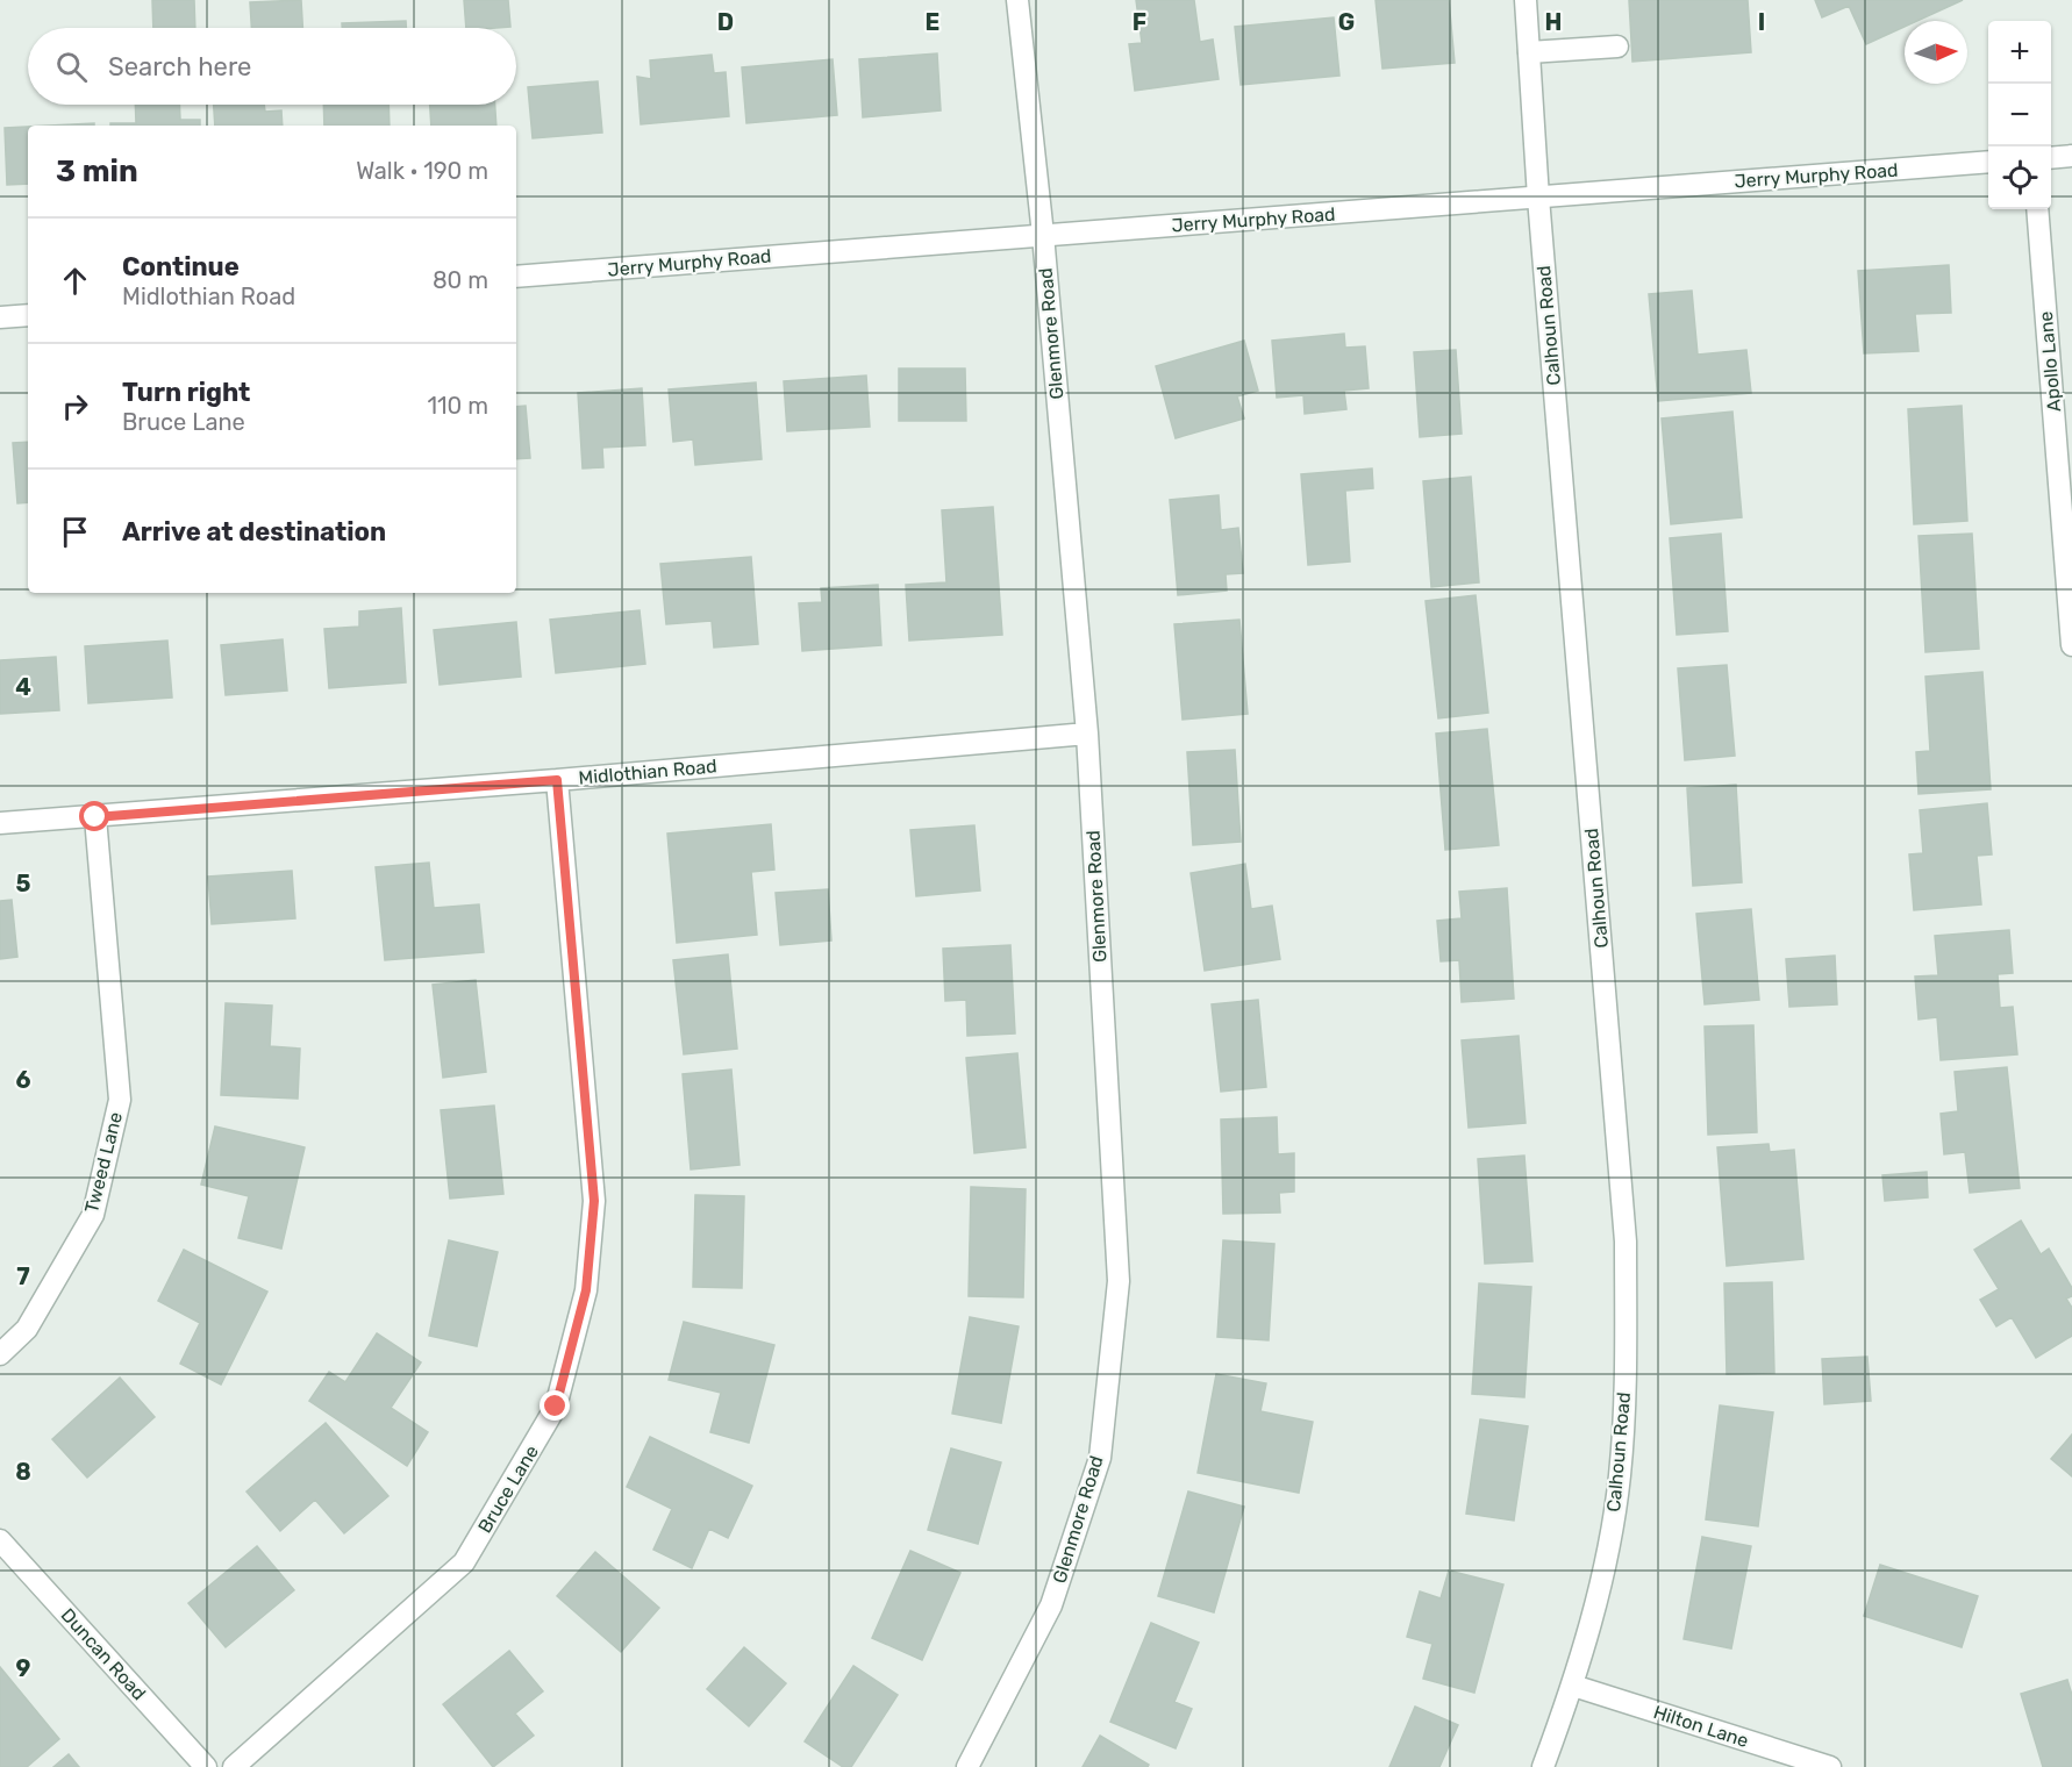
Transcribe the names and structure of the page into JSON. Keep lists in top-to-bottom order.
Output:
{
  "streets": {
    "street": [
      "Jerry Murphy Road",
      "Calhoun Road",
      "Glenmore Road",
      "Apollo Lane",
      "Midlothian Road",
      "Tweed Lane",
      "Bruce Lane",
      "Duncan Road",
      "Hilton Lane"
    ]
  },
  "crossings": [
    ["Jerry Murphy Road", "Calhoun Road"],
    ["Jerry Murphy Road", "Glenmore Road"],
    ["Calhoun Road", "Hilton Lane"],
    ["Glenmore Road", "Midlothian Road"],
    ["Midlothian Road", "Tweed Lane"],
    ["Midlothian Road", "Bruce Lane"]
  ],
  "north": "right",
  "page": {
    "map_buttons": ["+", "−"],
    "search": "Search here",
    "heading": ["3 min", "Walk · 190 m"],
    "list": [
      ["Continue", "Midlothian Road", "80 m"],
      ["Turn right", "Bruce Lane", "110 m"],
      "Arrive at destination"
    ]
  },
  "grid": {
    "columns": [
      "D",
      "E",
      "F",
      "G",
      "H",
      "I"
    ],
    "rows": [
      "4",
      "5",
      "6",
      "7",
      "8",
      "9"
    ]
  }
}
